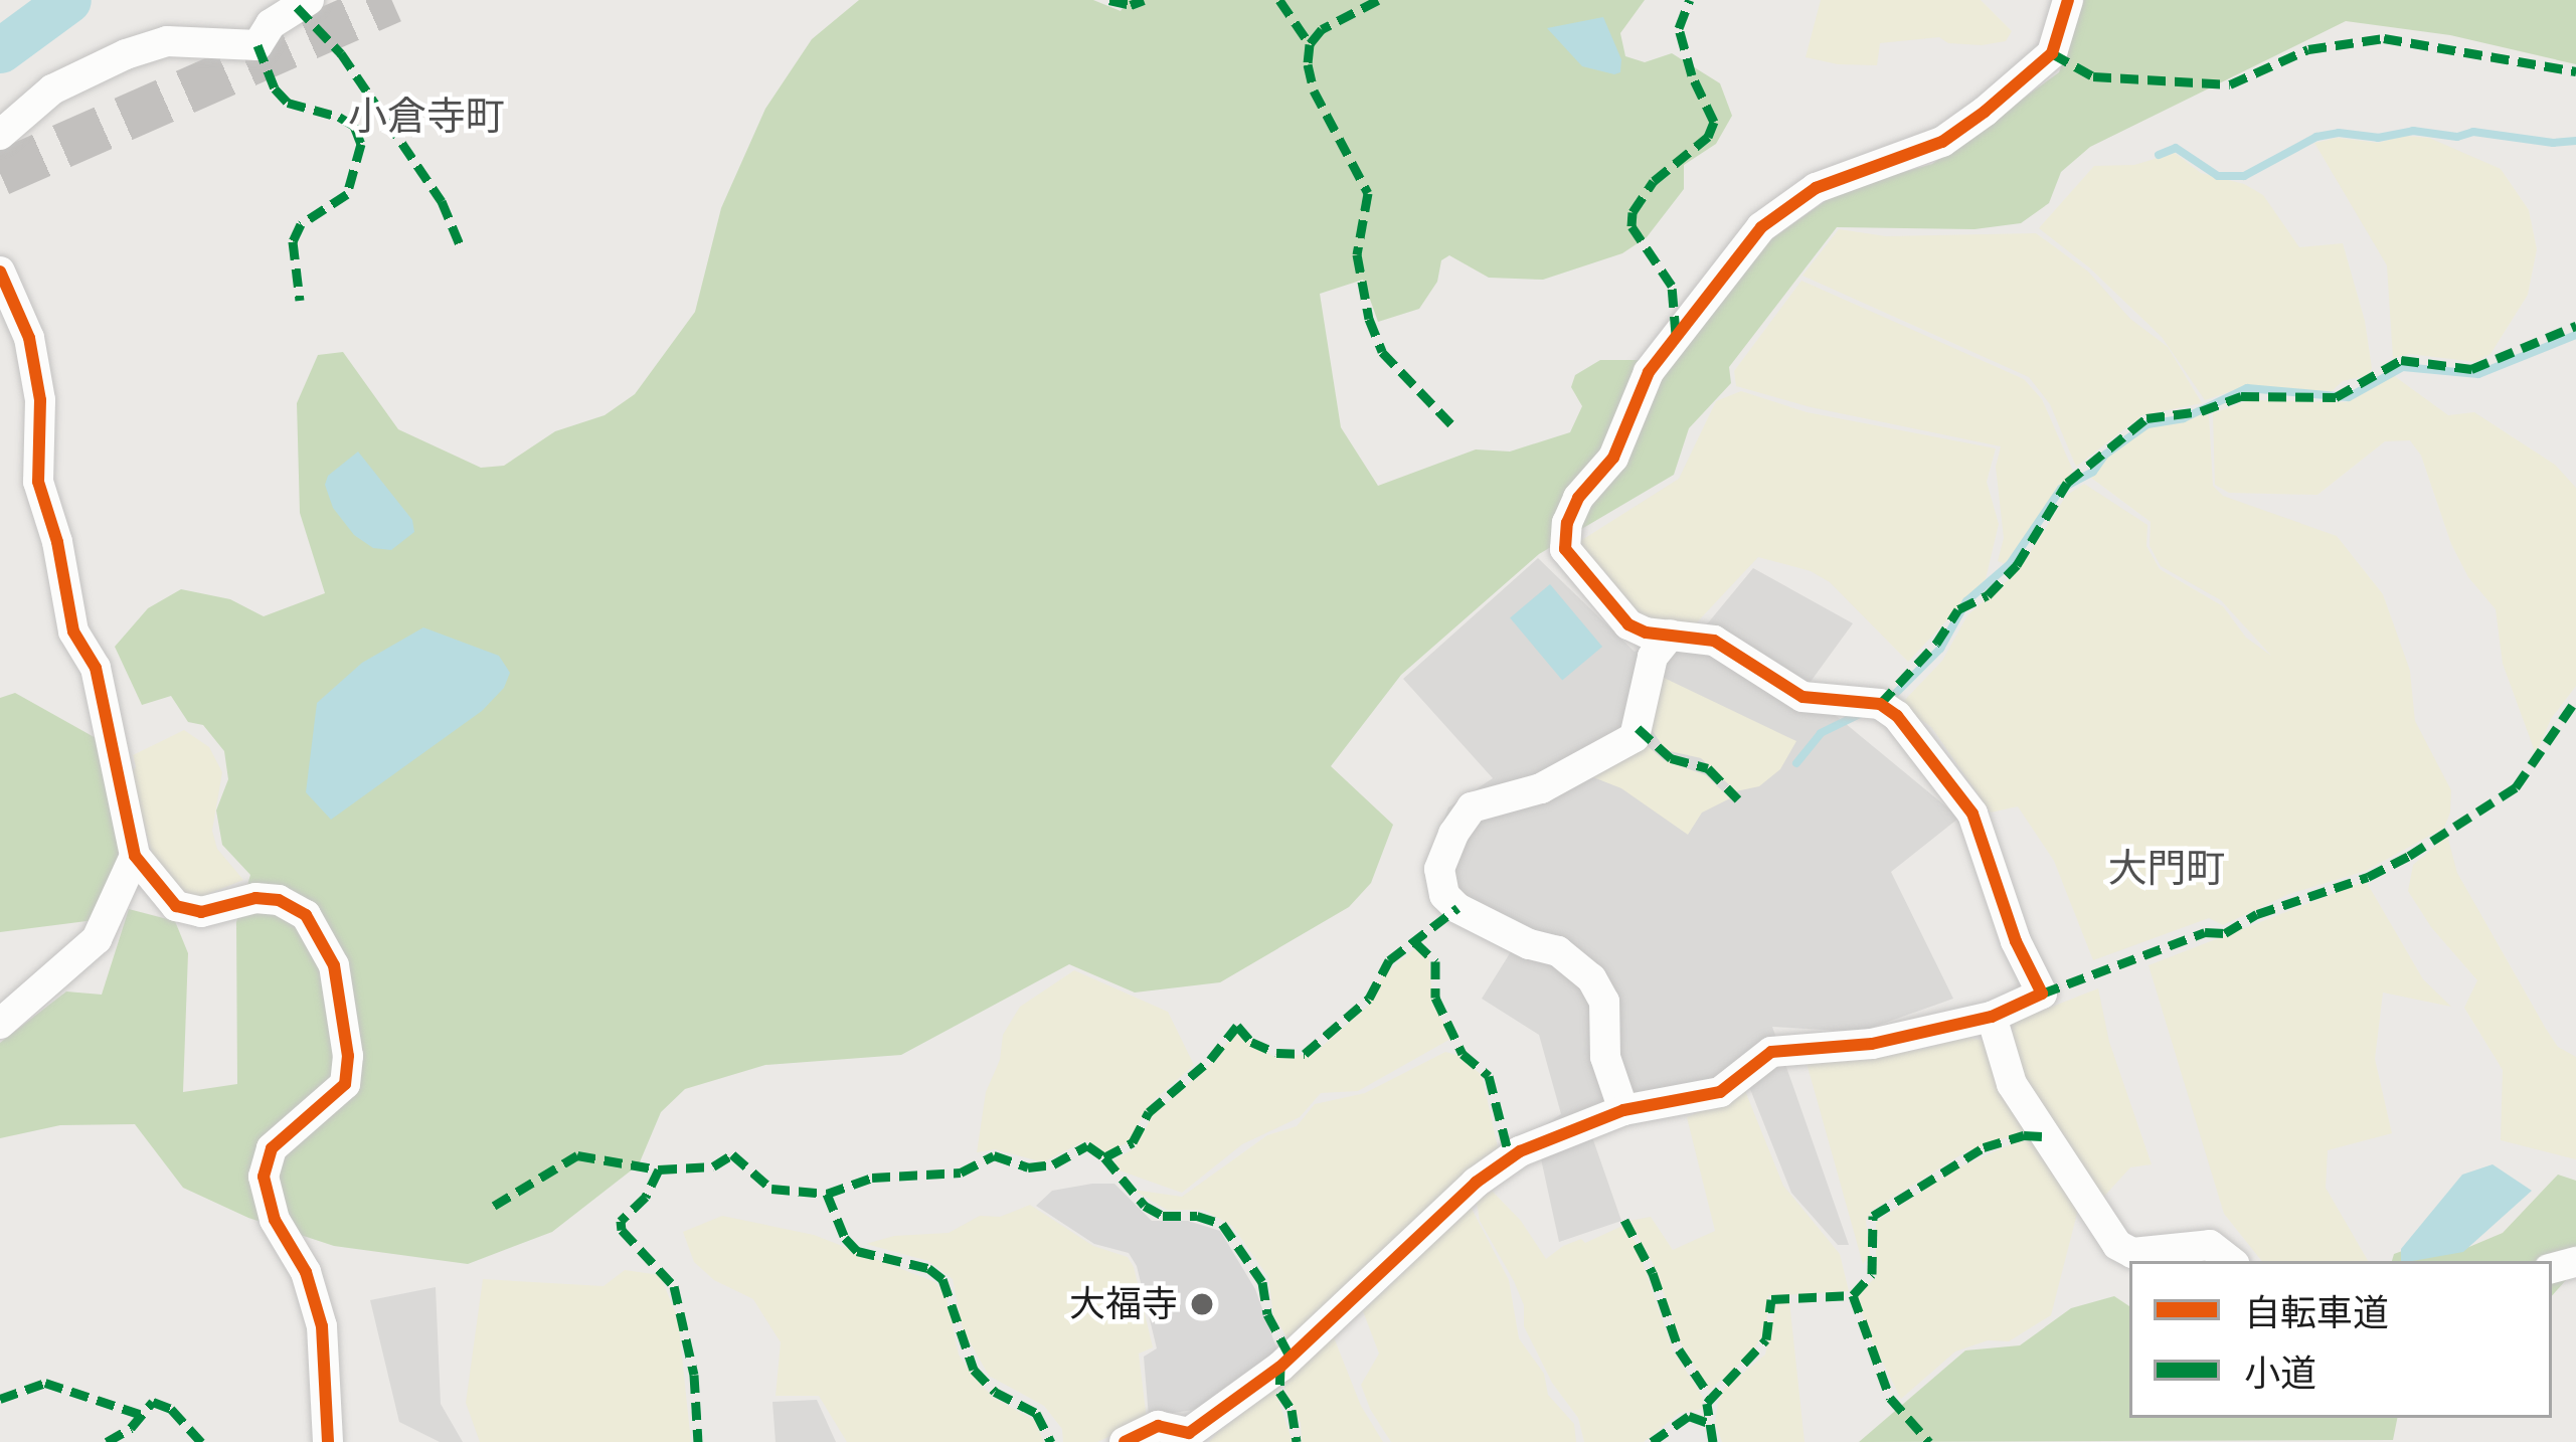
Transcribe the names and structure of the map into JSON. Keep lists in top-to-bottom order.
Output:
{
  "districts": ["小倉寺町", "大門町"],
  "places": ["大福寺"],
  "legend": ["自転車道", "小道"]
}
